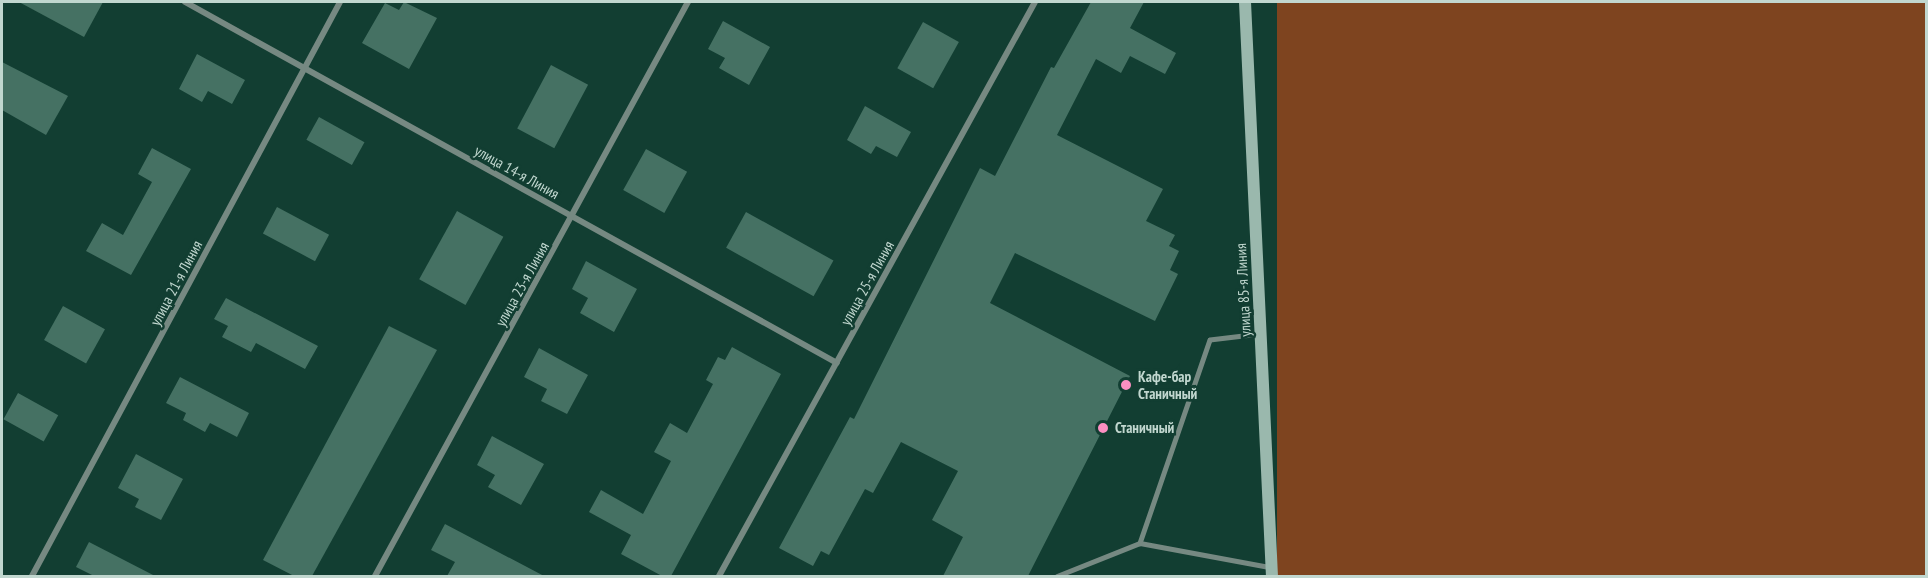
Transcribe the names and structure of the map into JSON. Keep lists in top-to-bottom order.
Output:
{
  "streets": {
    "main road": ["улица 85-я Линия"],
    "street": [
      "улица 14-я Линия",
      "улица 21-я Линия",
      "улица 25-я Линия",
      "улица 23-я Линия"
    ]
  },
  "crossings": [
    ["улица 14-я Линия", "улица 21-я Линия"],
    ["улица 14-я Линия", "улица 25-я Линия"],
    ["улица 14-я Линия", "улица 23-я Линия"]
  ],
  "places": ["Кафе-бар Станичный", "Станичный"]
}
